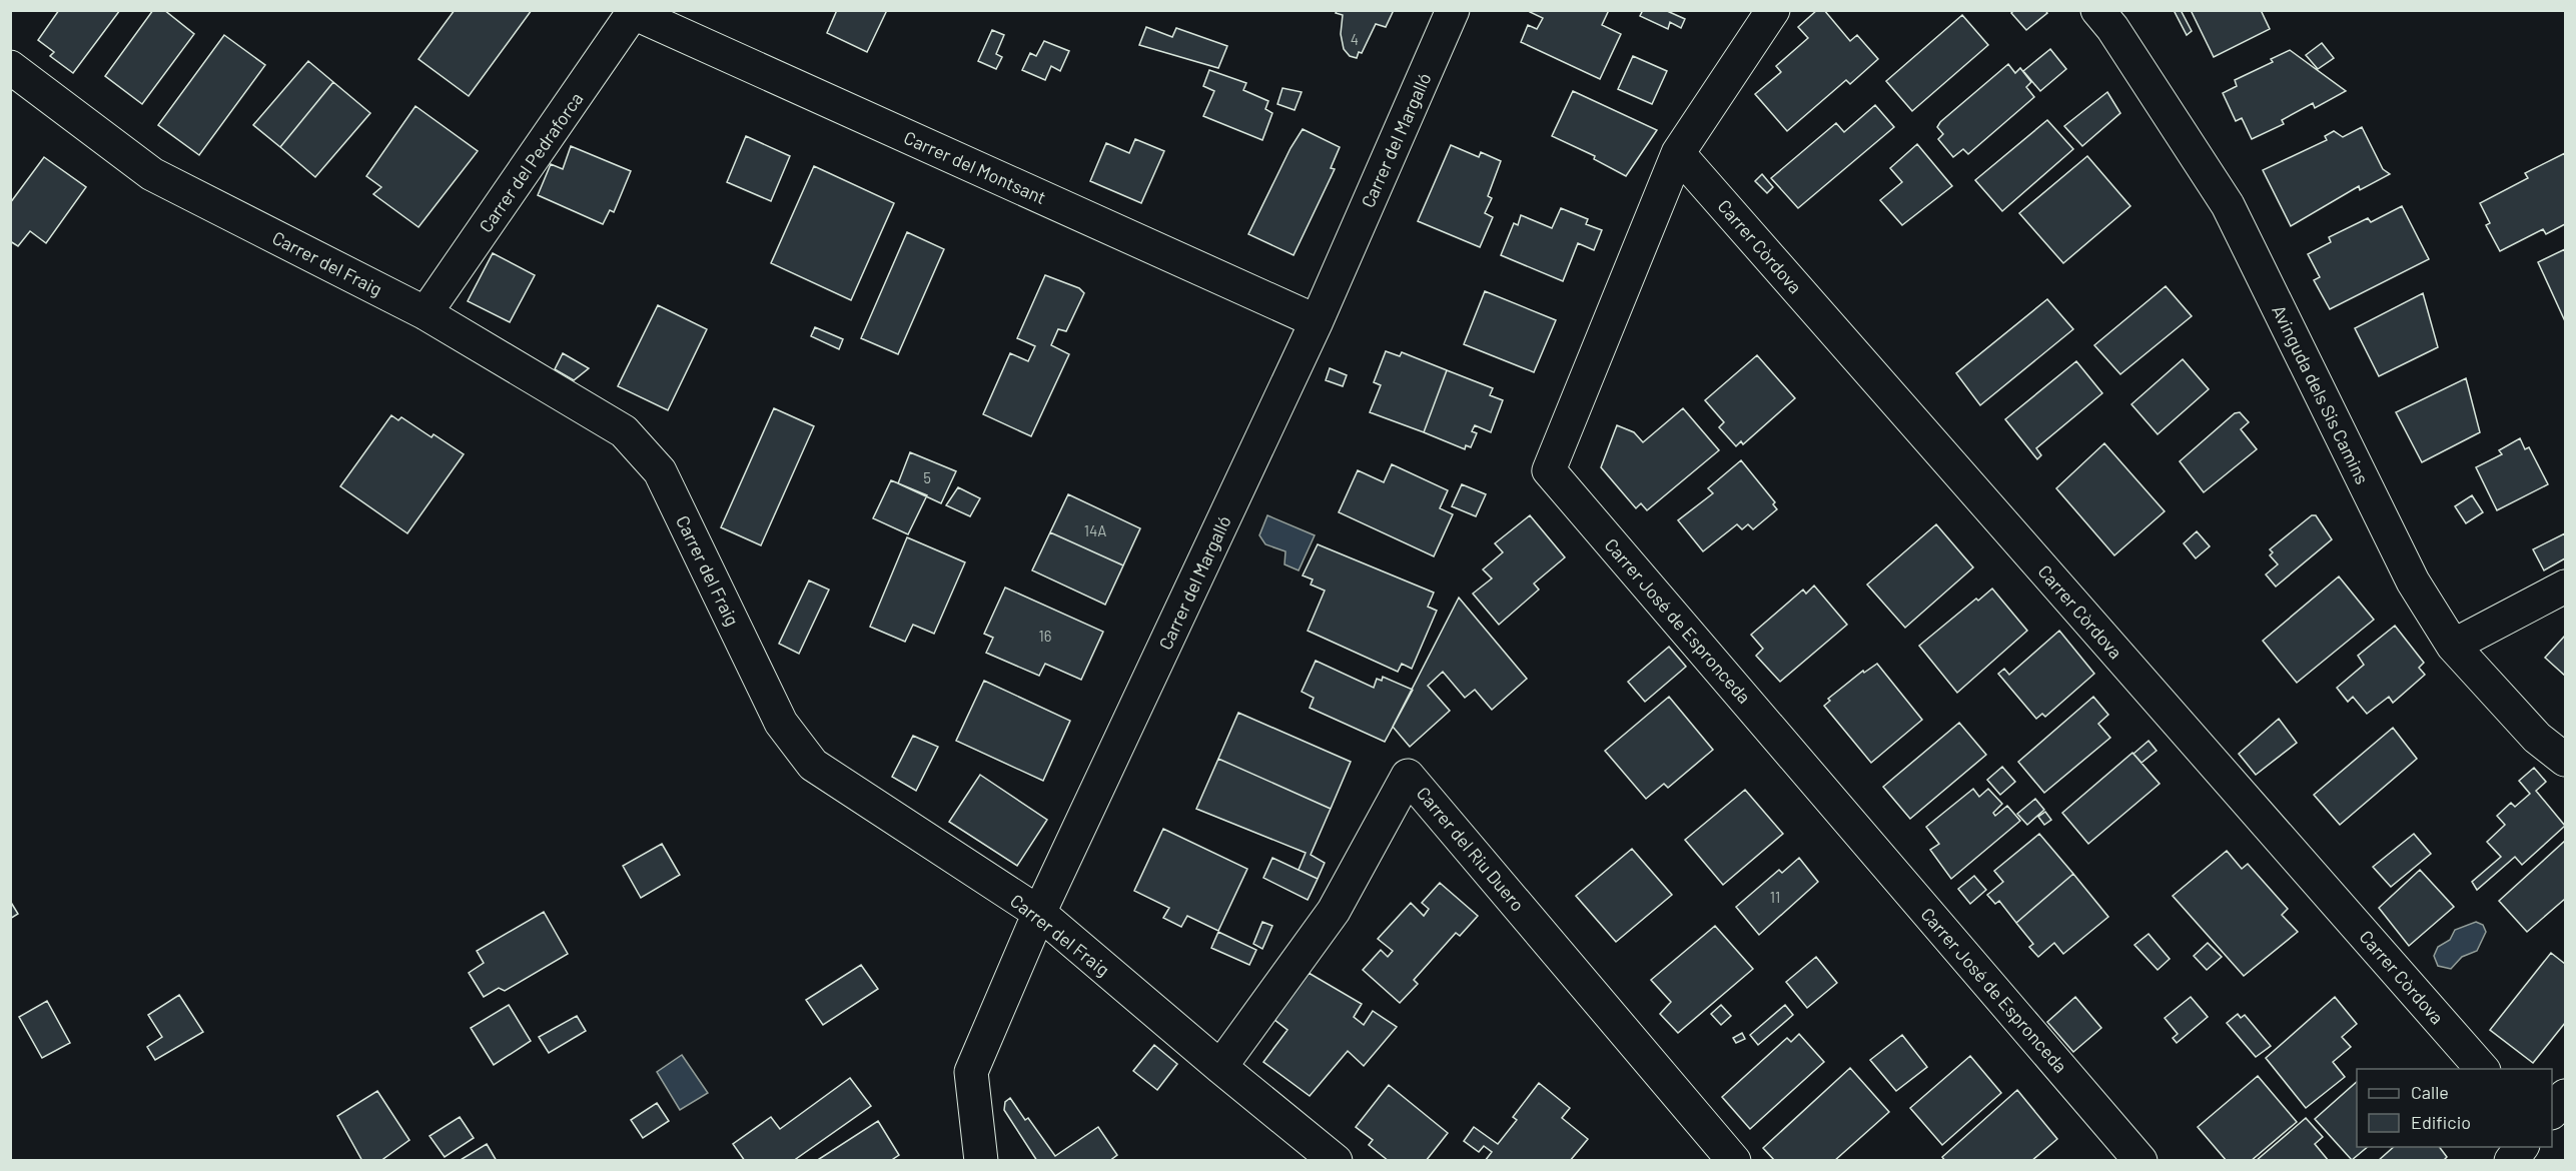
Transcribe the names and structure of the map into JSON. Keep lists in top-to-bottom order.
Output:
{
  "streets": {
    "street": [
      "Carrer del Margalló",
      "Carrer del Pedraforca",
      "Carrer del Montsant",
      "Carrer Còrdova",
      "Carrer del Fraig",
      "Avinguda dels Sis Camins",
      "Carrer José de Espronceda",
      "Carrer del Riu Duero"
    ]
  },
  "crossings": [
    ["Carrer del Margalló", "Carrer del Montsant"],
    ["Carrer del Margalló", "Carrer del Fraig"],
    ["Carrer del Pedraforca", "Carrer del Montsant"],
    ["Carrer del Pedraforca", "Carrer del Fraig"],
    ["Carrer Còrdova", "Carrer José de Espronceda"],
    ["Carrer del Fraig", "Carrer del Riu Duero"]
  ],
  "house_numbers": [
    "4",
    "5",
    "14A",
    "16",
    "11"
  ],
  "legend": ["Calle", "Edificio"]
}
